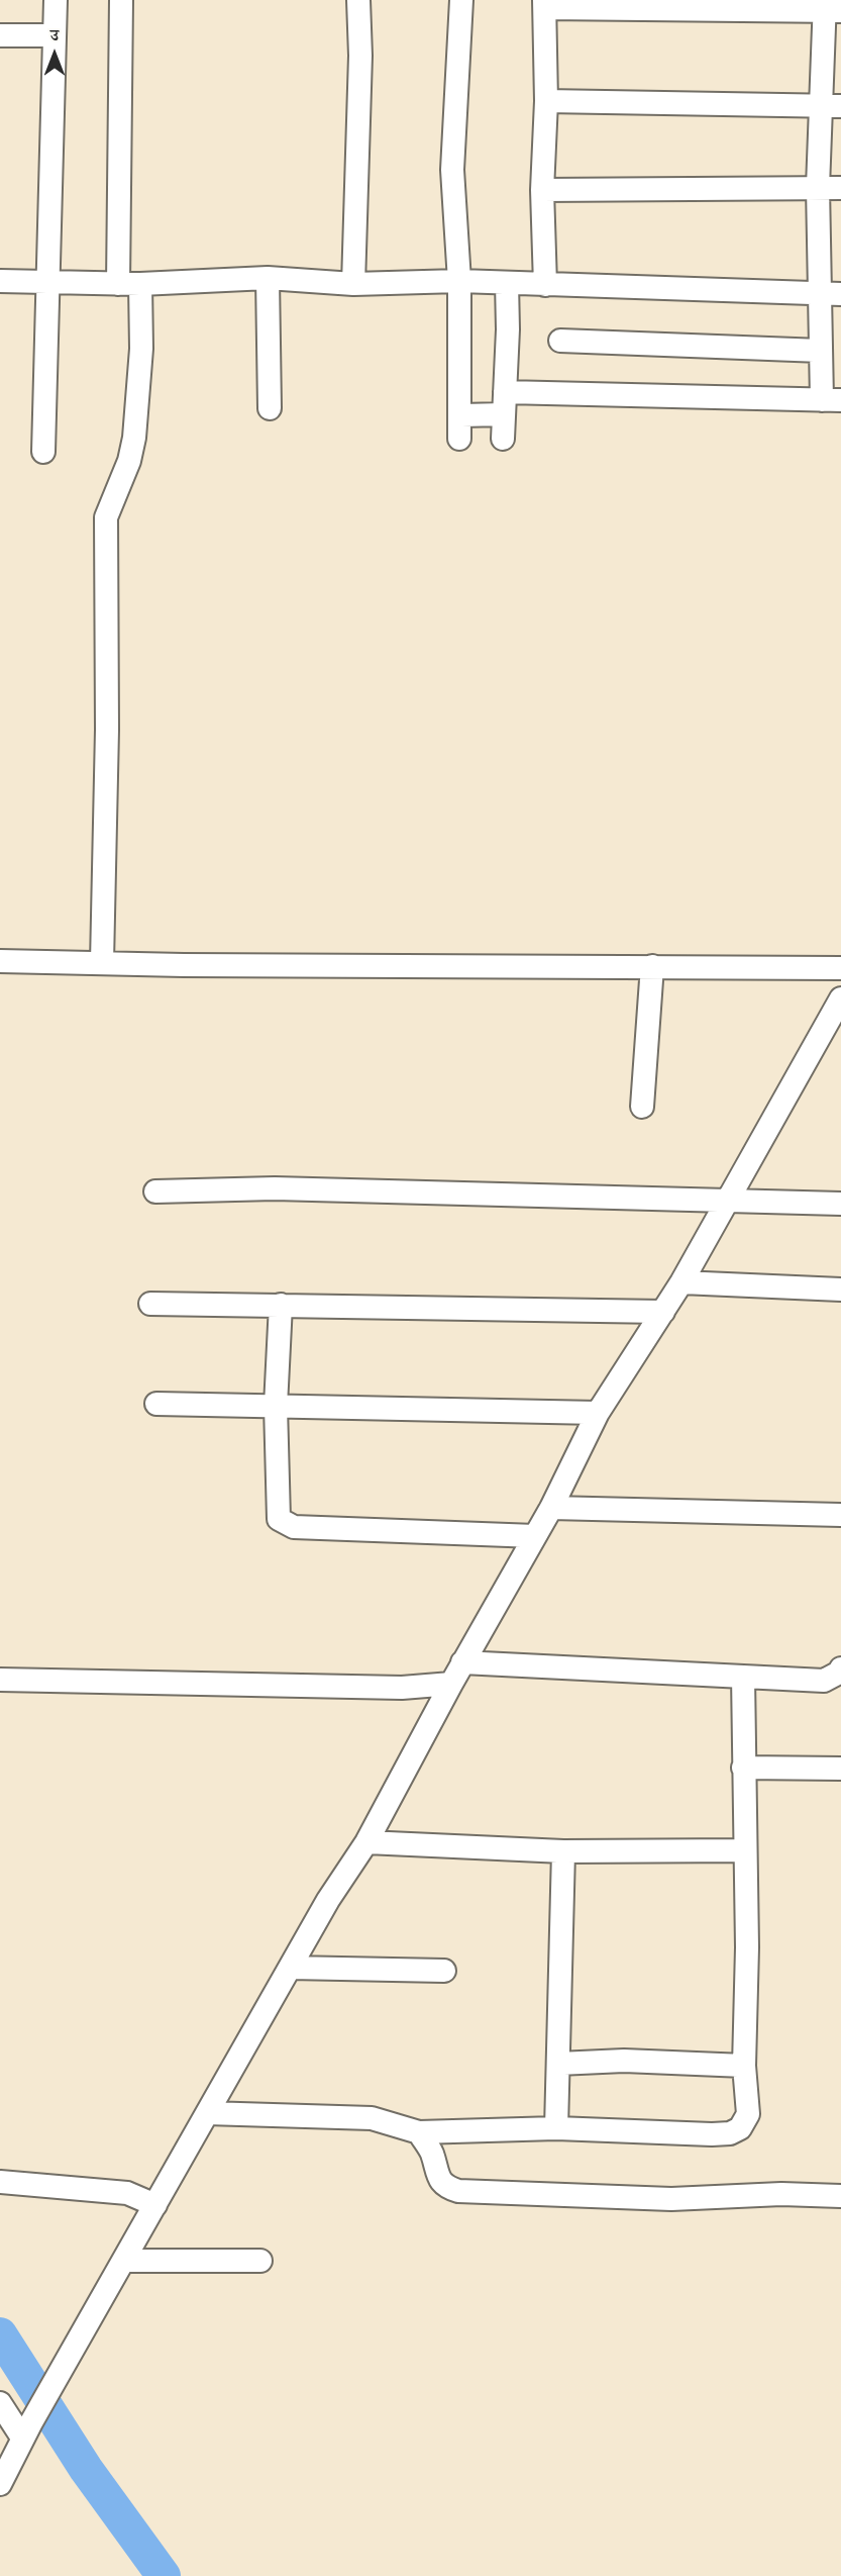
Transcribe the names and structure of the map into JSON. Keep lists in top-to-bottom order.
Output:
{
  "north": "top"
}
